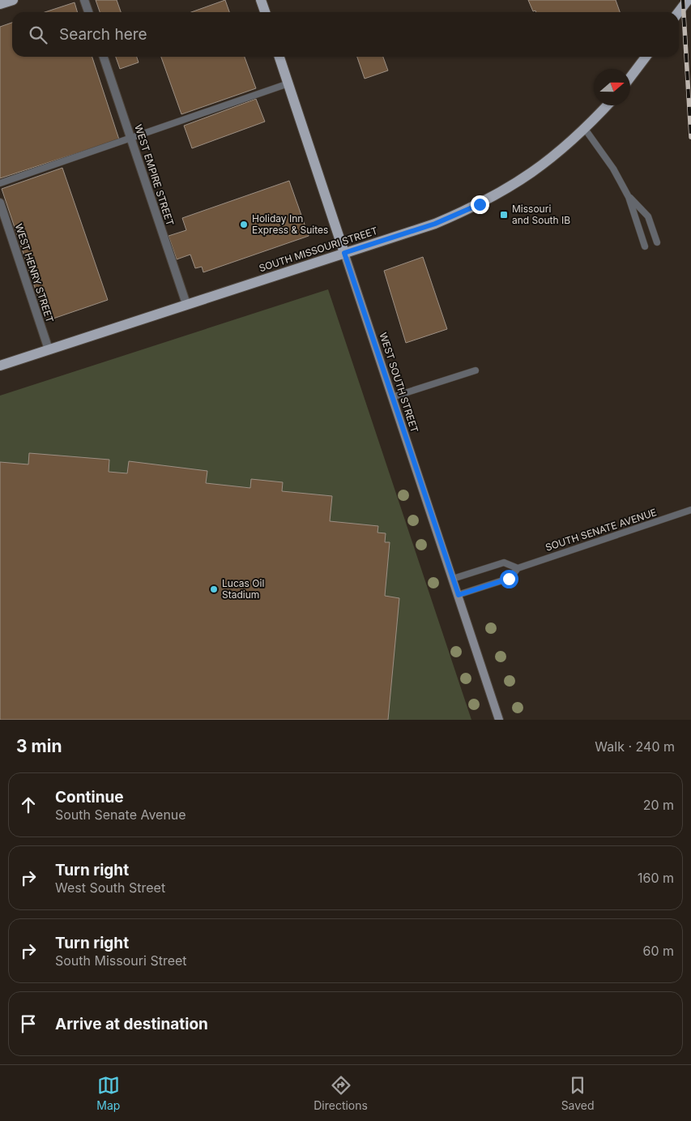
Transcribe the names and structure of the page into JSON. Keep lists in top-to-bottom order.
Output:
{
  "streets": {
    "main road": ["SOUTH MISSOURI STREET", "WEST SOUTH STREET"],
    "street": ["WEST EMPIRE STREET", "WEST HENRY STREET"],
    "lane": ["SOUTH SENATE AVENUE"]
  },
  "crossings": [
    ["WEST EMPIRE STREET", "SOUTH MISSOURI STREET"],
    ["SOUTH MISSOURI STREET", "WEST HENRY STREET"],
    ["SOUTH MISSOURI STREET", "WEST SOUTH STREET"],
    ["WEST SOUTH STREET", "SOUTH SENATE AVENUE"]
  ],
  "places": {
    "transit": ["Missouri and South IB"],
    "other": ["Holiday Inn Express & Suites", "Lucas Oil Stadium"]
  },
  "north": "right",
  "page": {
    "search": "Search here",
    "heading": ["3 min", "Walk · 240 m"],
    "list": [
      ["Continue", "South Senate Avenue", "20 m"],
      ["Turn right", "West South Street", "160 m"],
      ["Turn right", "South Missouri Street", "60 m"],
      "Arrive at destination"
    ],
    "nav": ["Map", "Directions", "Saved"]
  }
}
